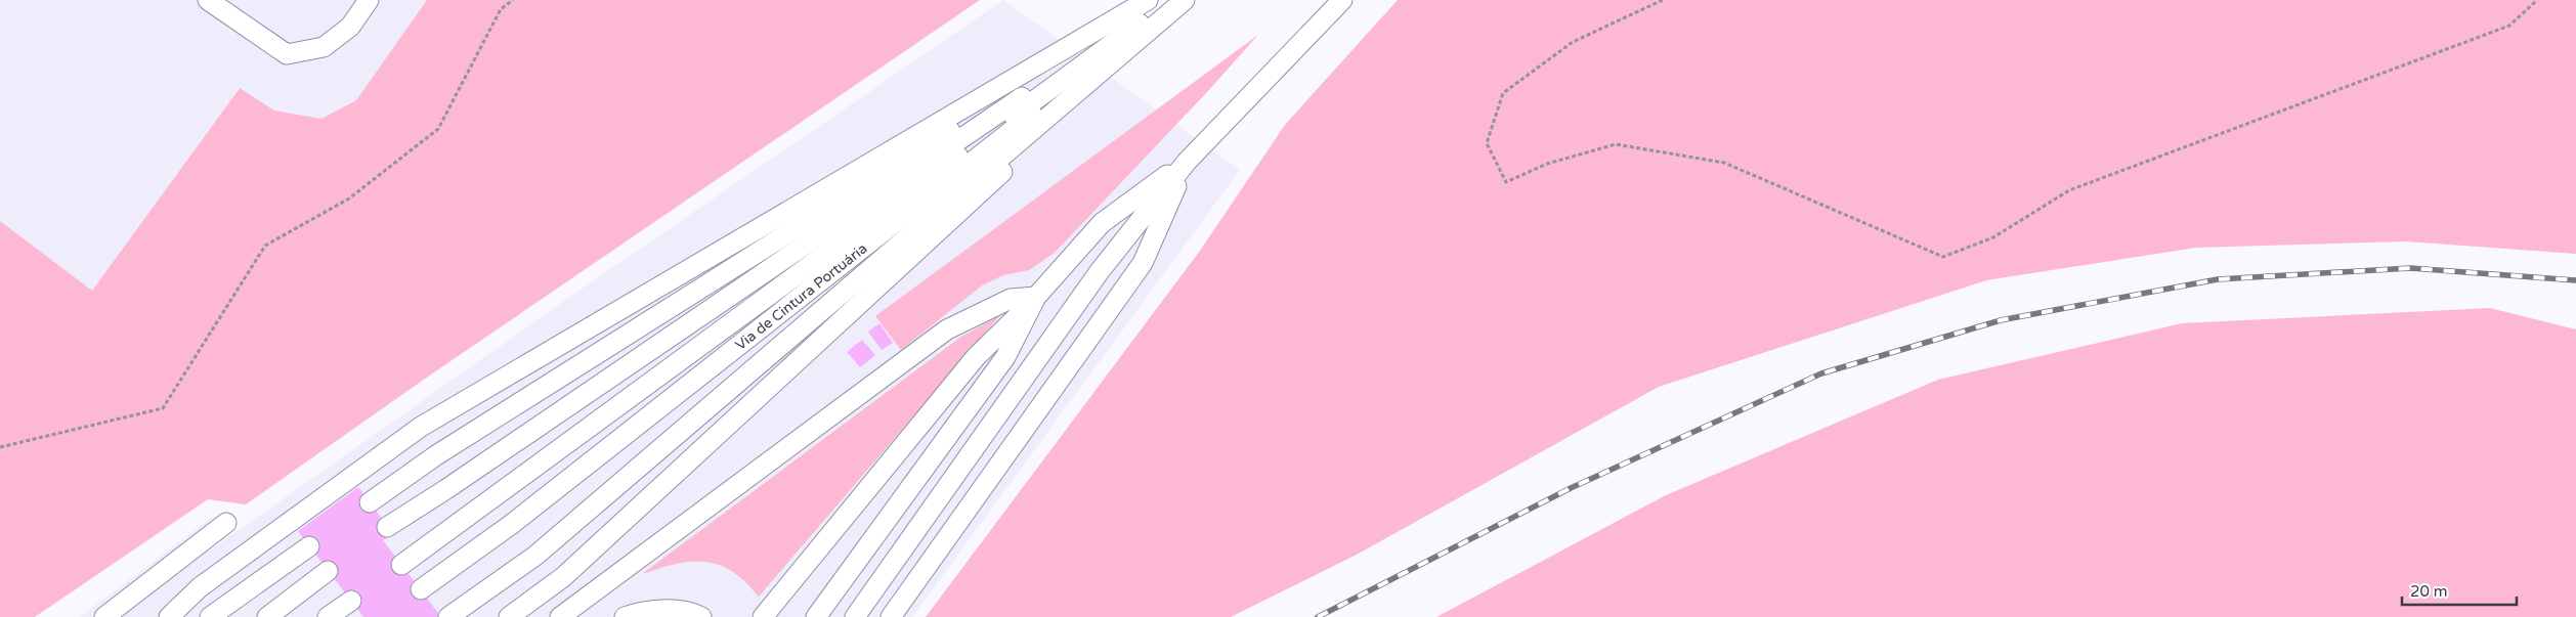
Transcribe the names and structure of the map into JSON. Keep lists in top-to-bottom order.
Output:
{
  "streets": {
    "lane": ["Via de Cintura Portuária"]
  },
  "scale_bar": "20 m"
}
